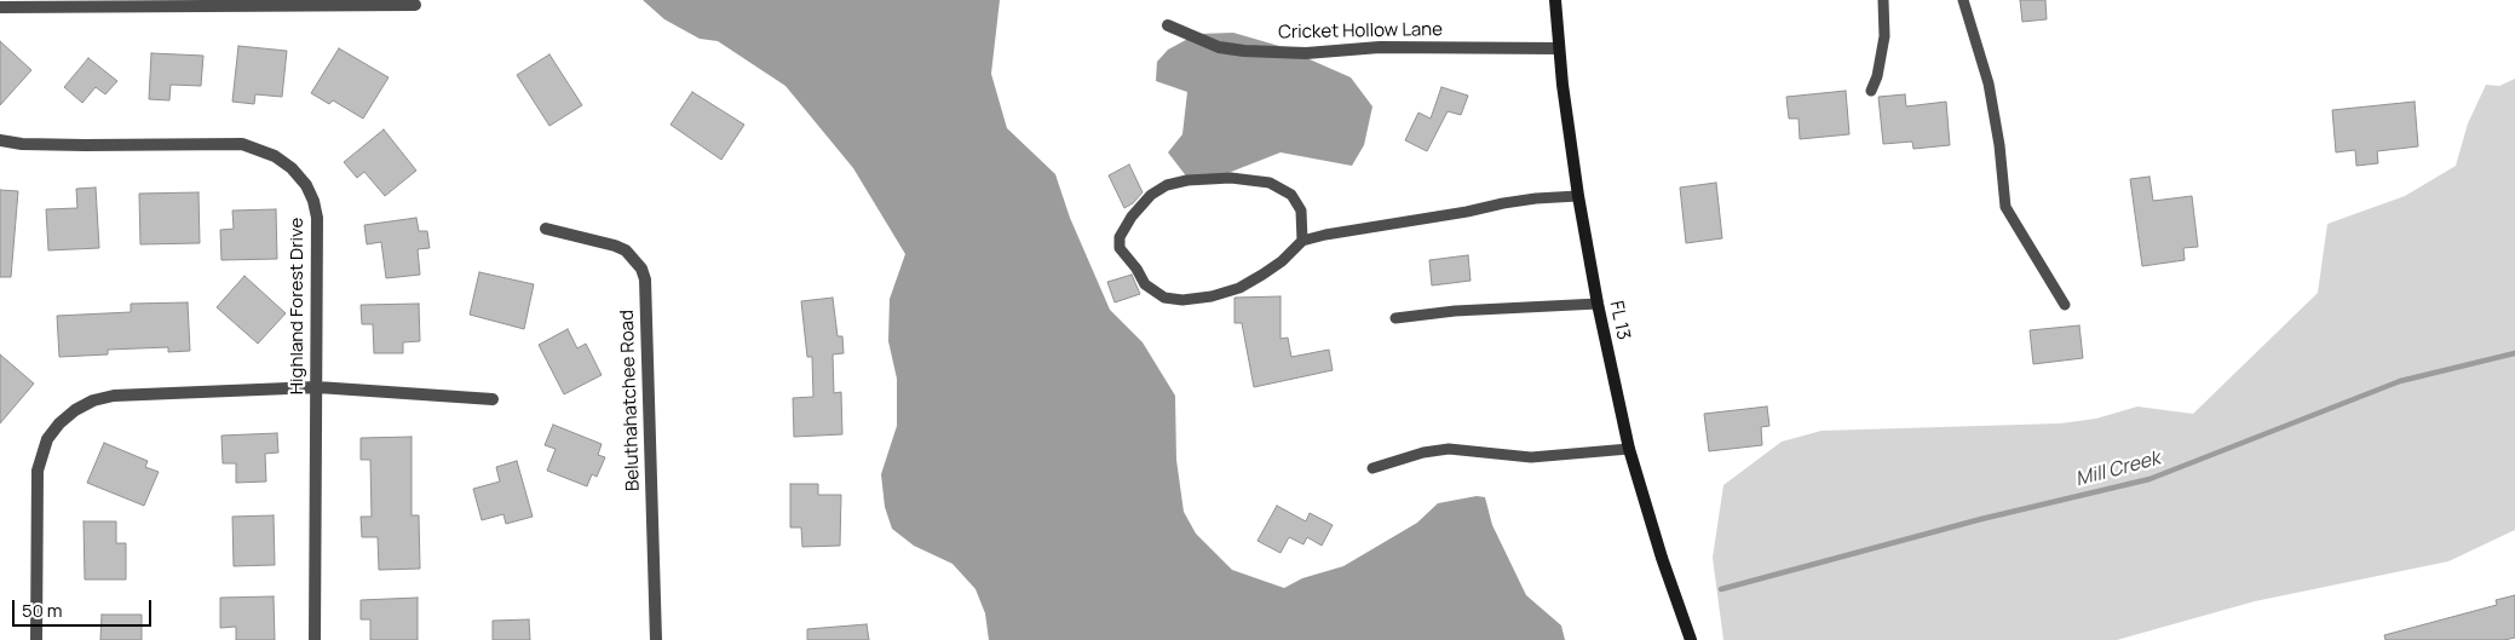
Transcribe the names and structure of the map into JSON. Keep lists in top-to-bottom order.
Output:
{
  "streets": {
    "main road": ["FL 13"],
    "street": ["Cricket Hollow Lane", "Highland Forest Drive", "Beluthahatchee Road"]
  },
  "crossings": [
    ["Cricket Hollow Lane", "FL 13"]
  ],
  "water": ["Mill Creek"],
  "scale_bar": "50 m"
}
